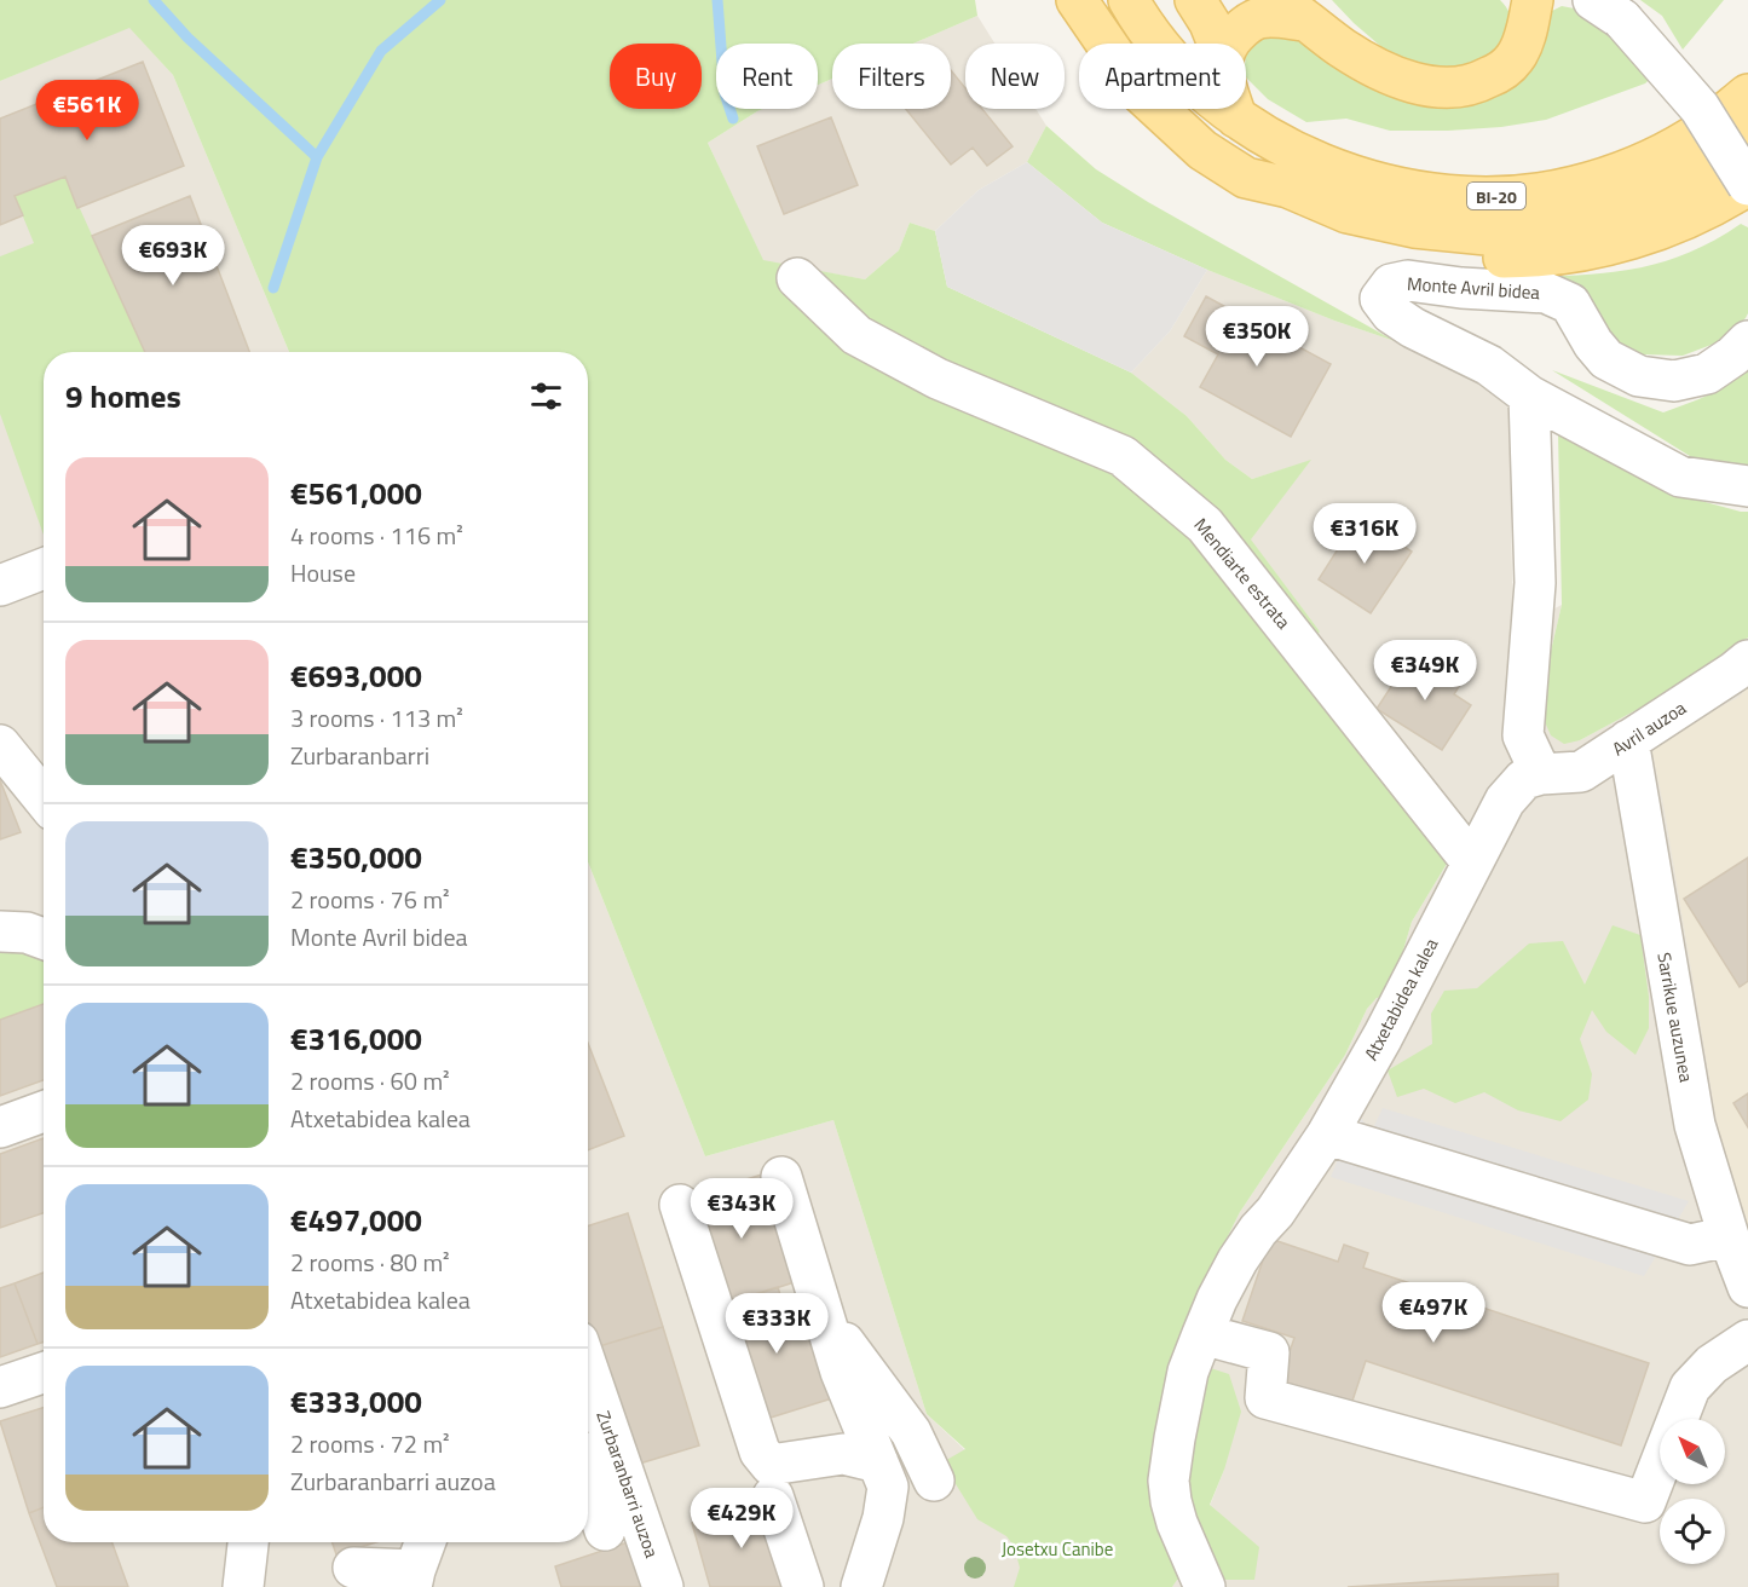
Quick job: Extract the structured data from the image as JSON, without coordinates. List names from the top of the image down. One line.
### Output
{"streets":{"main road":["BI-20"],"street":["Monte Avril bidea","Mendiarte estrata","Avril auzoa","Atxetabidea kalea","Sarrikue auzunea","Zurbaranbarri auzoa"]},"crossings":[["Mendiarte estrata","Atxetabidea kalea"],["Avril auzoa","Atxetabidea kalea"],["Avril auzoa","Sarrikue auzunea"]],"parks":["Josetxu Canibe"],"north":"top left","page":{"chip":["Buy","Rent","Filters","New","Apartment"],"price":["€561K","€693K","€350K","€316K","€349K","€343K","€497K","€333K","€429K"],"heading":"9 homes","list":[{"name":"€561,000","note":"4 rooms · 116 m² · House"},{"name":"€693,000","note":"3 rooms · 113 m² · Zurbaranbarri"},{"name":"€350,000","note":"2 rooms · 76 m² · Monte Avril bidea"},{"name":"€316,000","note":"2 rooms · 60 m² · Atxetabidea kalea"},{"name":"€497,000","note":"2 rooms · 80 m² · Atxetabidea kalea"},{"name":"€333,000","note":"2 rooms · 72 m² · Zurbaranbarri auzoa"}]}}
